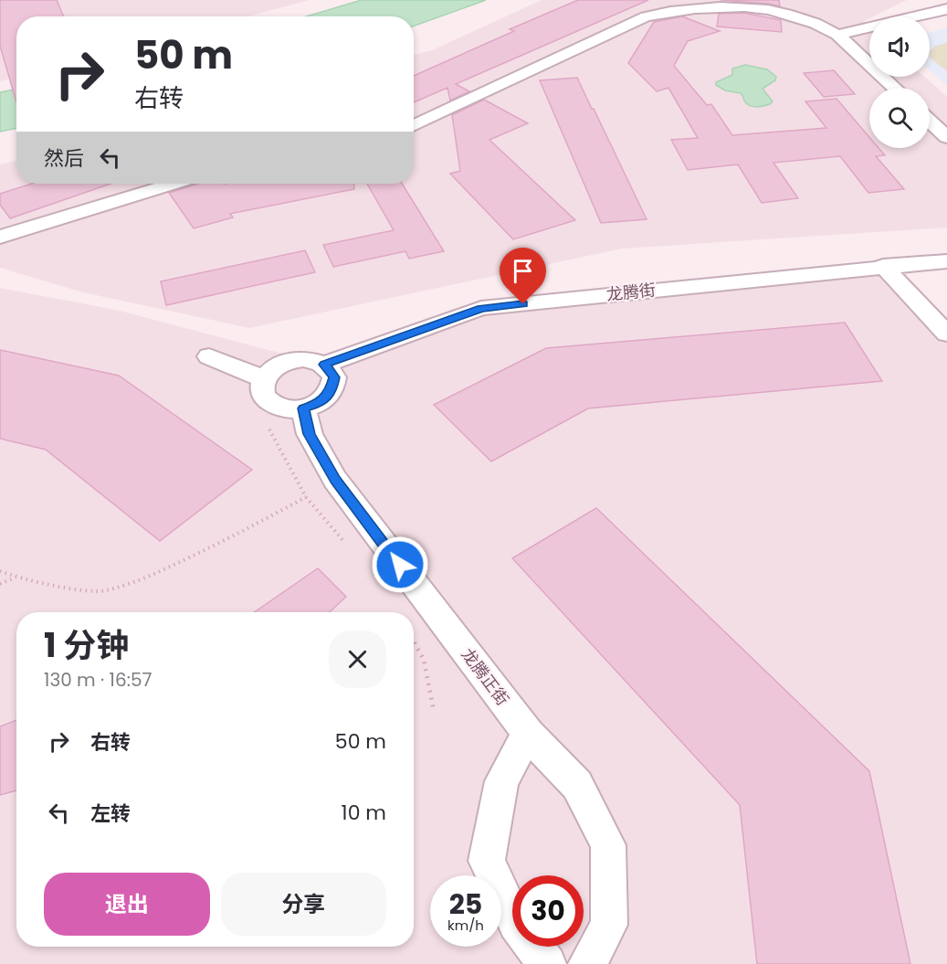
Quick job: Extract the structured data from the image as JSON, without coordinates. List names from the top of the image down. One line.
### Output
{"streets":{"street":["龙腾街","龙腾正街"]},"crossings":[["龙腾街","龙腾正街"]],"page":{"turn":["50 m","右转"],"then":"然后","heading":["1 分钟","130 m · 16:57"],"list":[{"name":"右转","value":"50 m"},{"name":"左转","value":"10 m"}],"buttons":["退出","分享"],"speed":"25 km/h","limit":"30"}}
